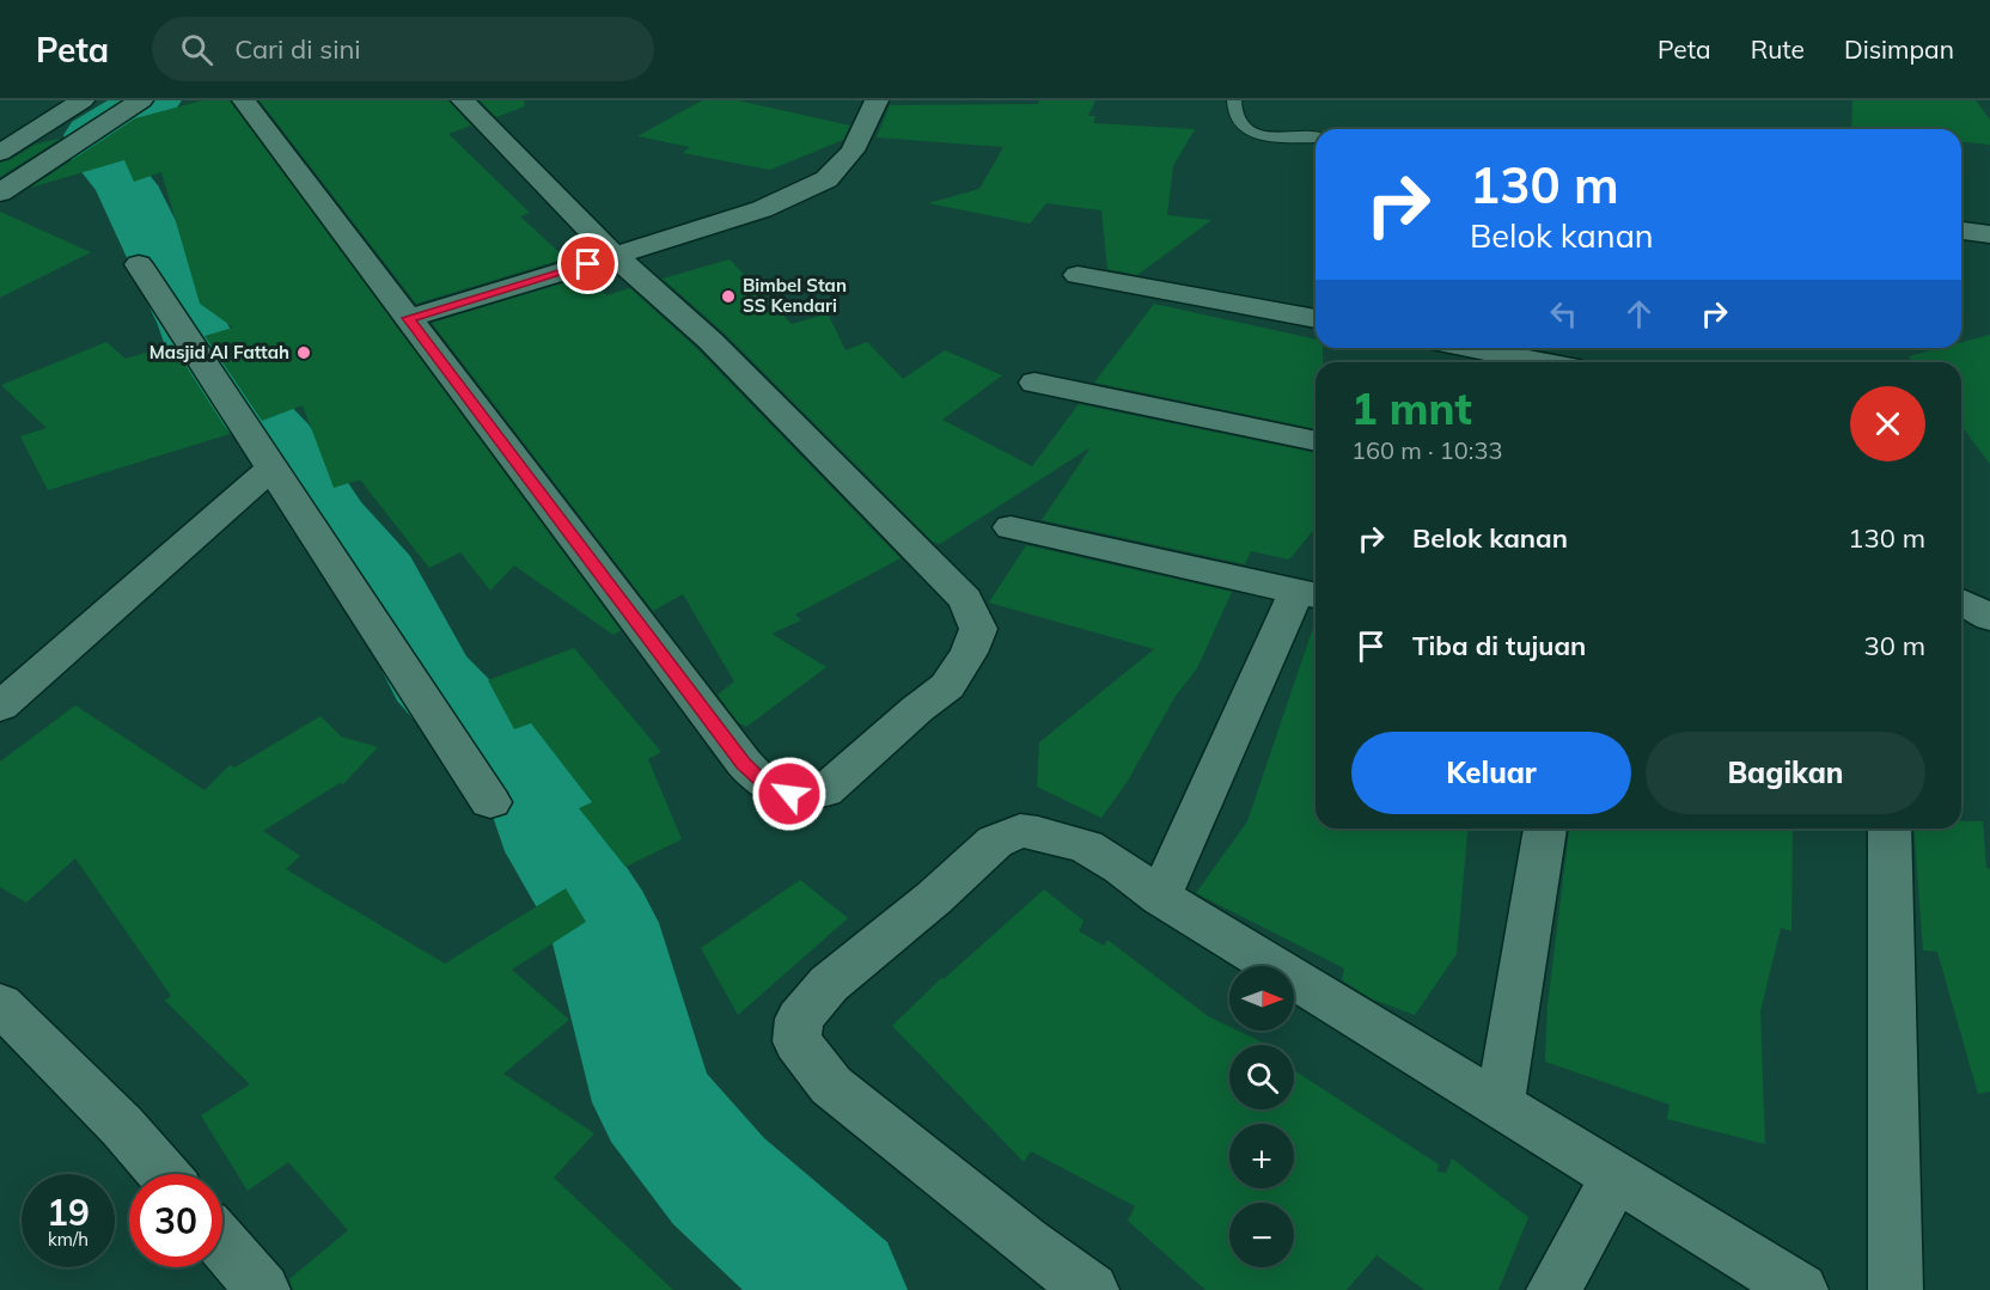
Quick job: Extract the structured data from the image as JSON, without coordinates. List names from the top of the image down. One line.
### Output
{"places":["Bimbel Stan SS Kendari","Masjid Al Fattah"],"north":"right","page":{"header":"Peta","search":"Cari di sini","nav":["Peta","Rute","Disimpan"],"turn":["130 m","Belok kanan"],"heading":["1 mnt","160 m · 10:33"],"list":[{"name":"Belok kanan","value":"130 m"},{"name":"Tiba di tujuan","value":"30 m"}],"buttons":["Keluar","Bagikan"],"map_buttons":["+","−"],"speed":"19 km/h","limit":"30"}}
